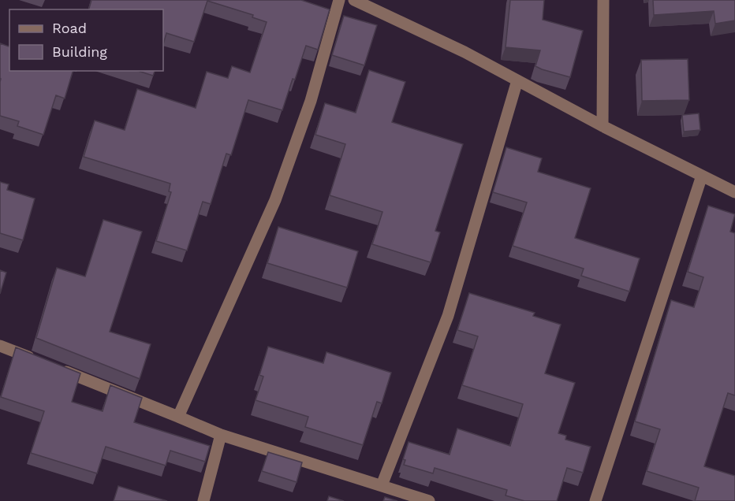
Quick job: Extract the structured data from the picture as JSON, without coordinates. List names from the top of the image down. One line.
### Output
{"legend":["Road","Building"]}
